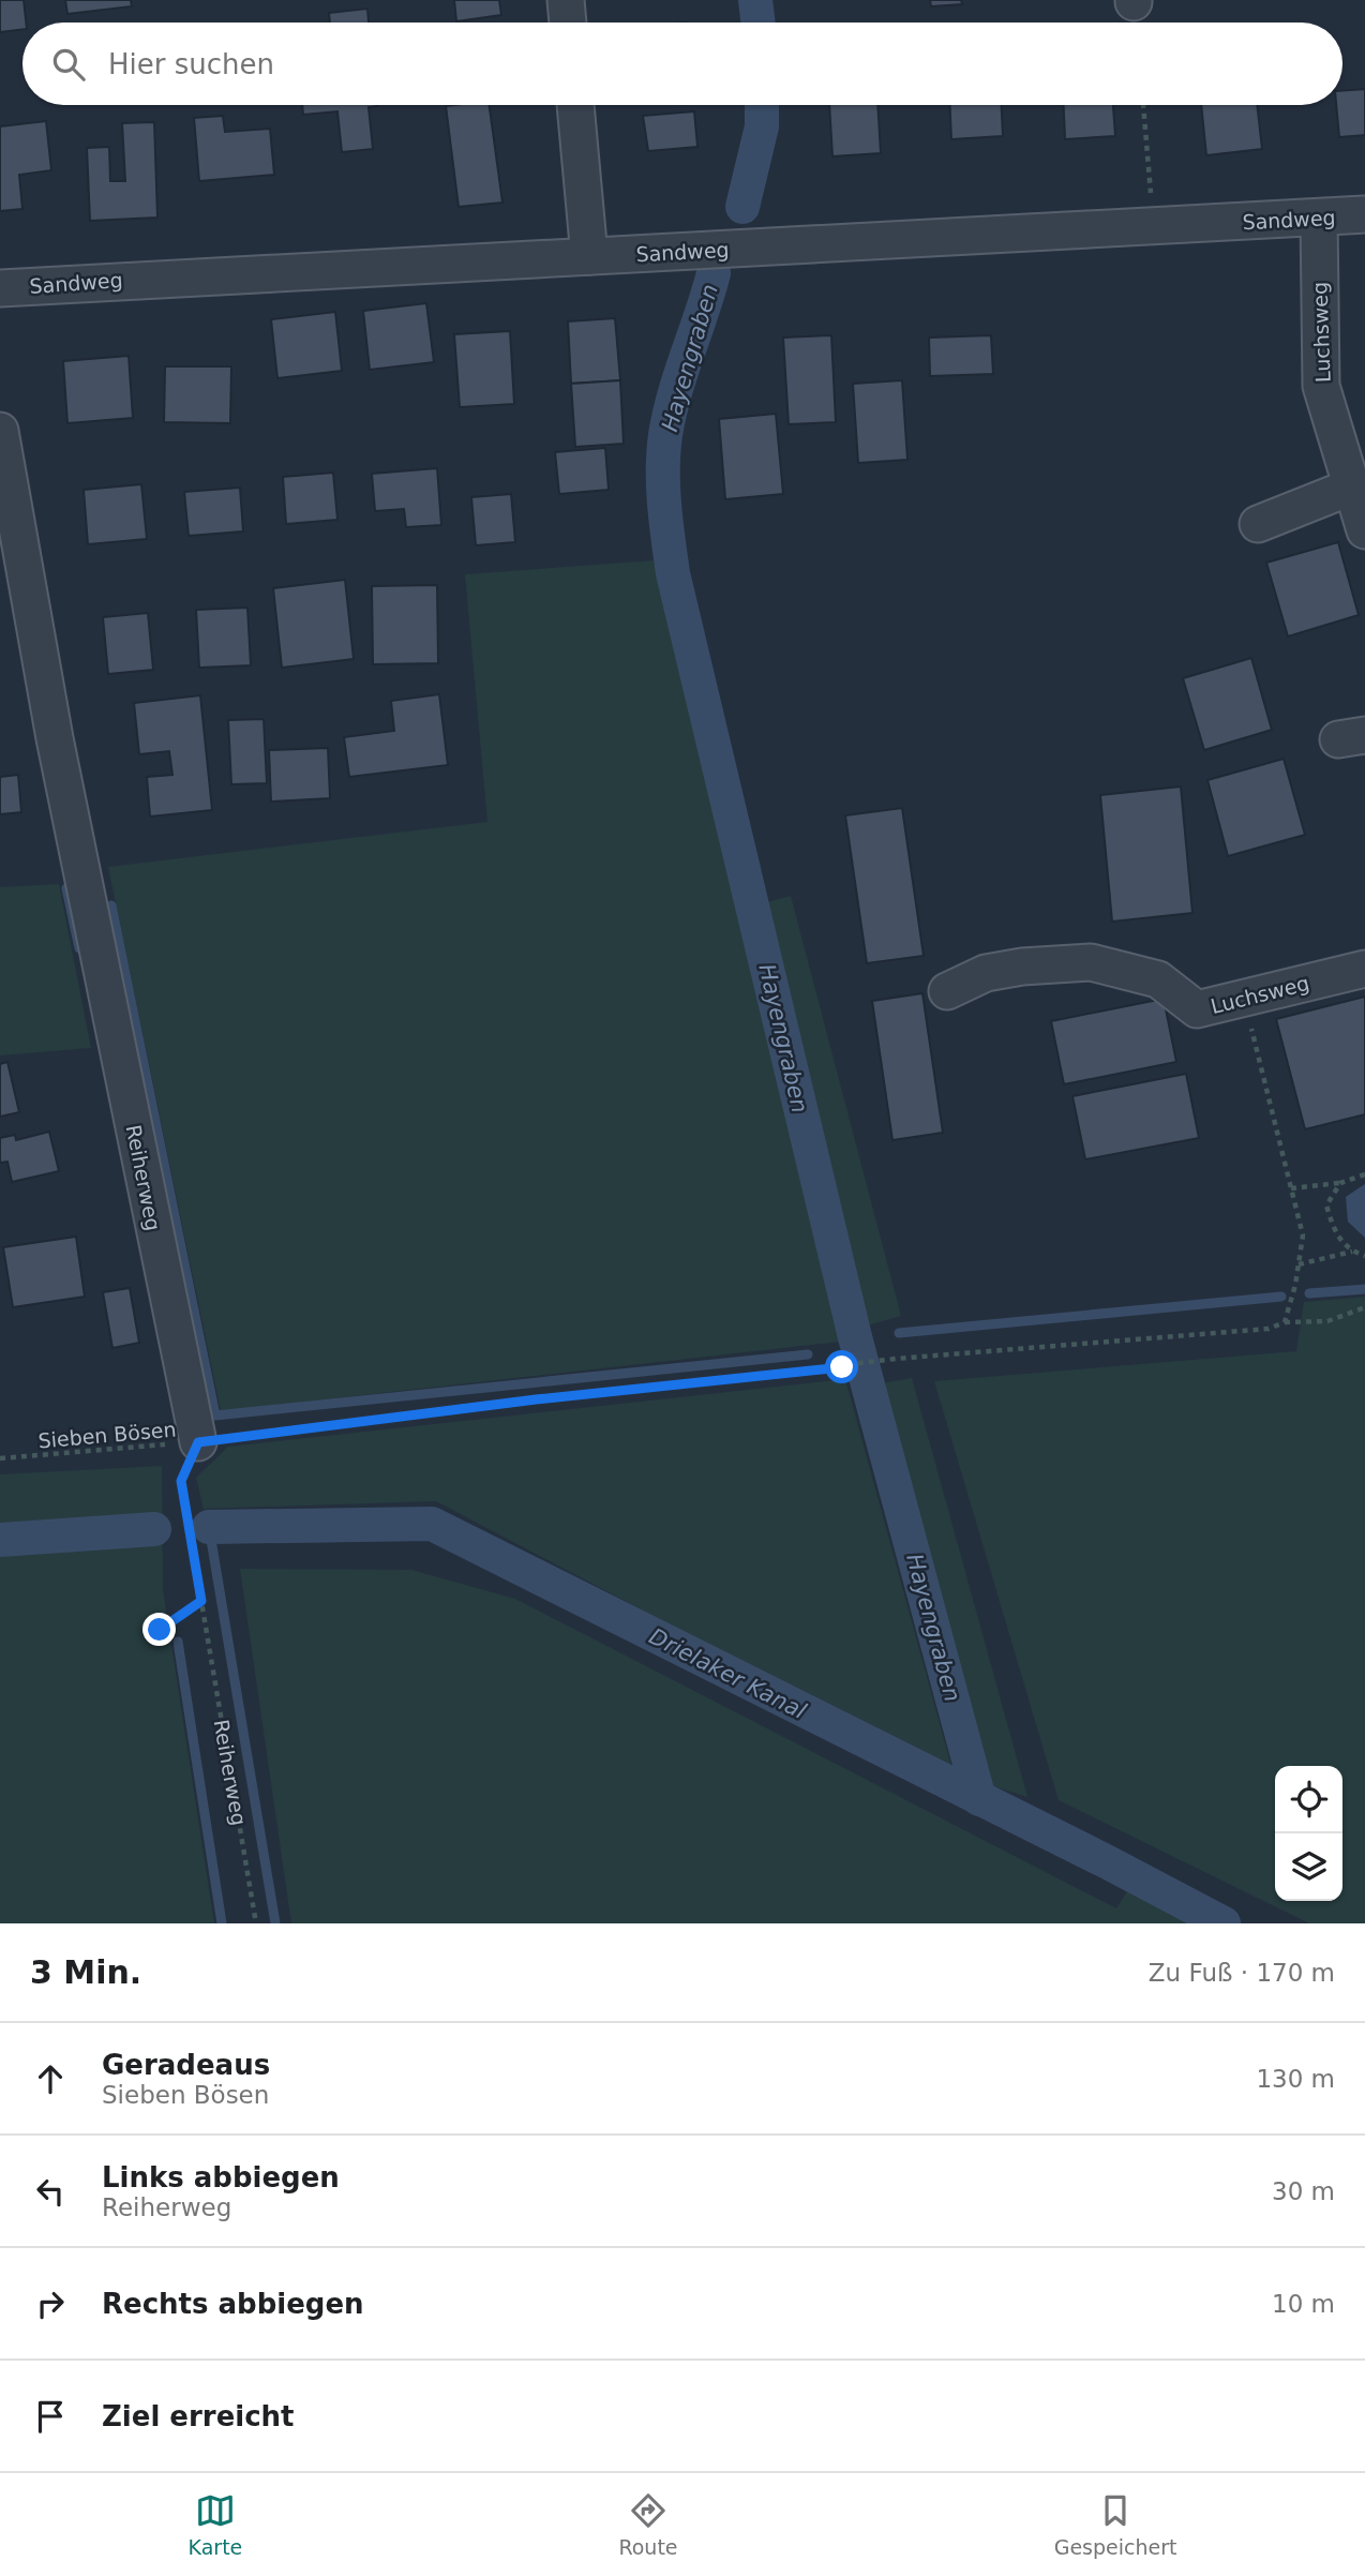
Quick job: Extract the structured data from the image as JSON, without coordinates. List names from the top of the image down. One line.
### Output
{"streets":{"street":["Sandweg","Luchsweg","Reiherweg"],"path":["Sieben Bösen"]},"crossings":[["Sandweg","Luchsweg"],["Reiherweg","Sieben Bösen"]],"water":["Hayengraben","Drielaker Kanal"],"page":{"search":"Hier suchen","heading":["3 Min.","Zu Fuß · 170 m"],"list":[["Geradeaus","Sieben Bösen","130 m"],["Links abbiegen","Reiherweg","30 m"],["Rechts abbiegen","10 m"],"Ziel erreicht"],"nav":["Karte","Route","Gespeichert"]}}
